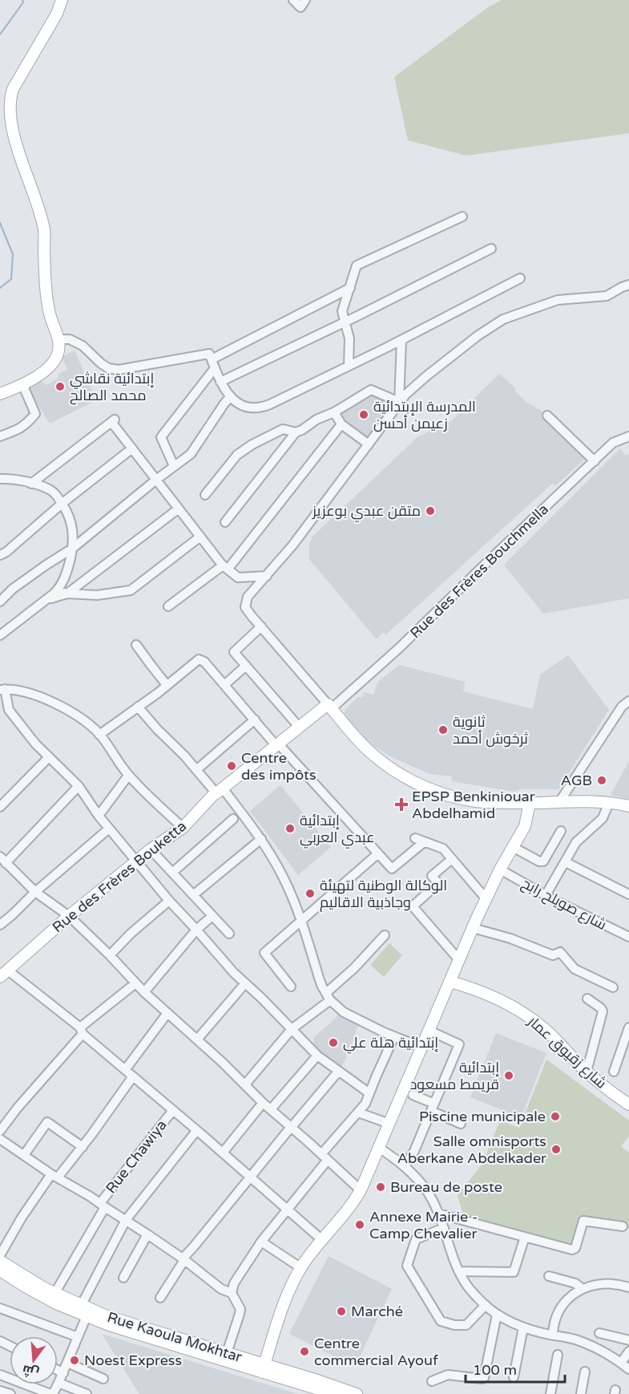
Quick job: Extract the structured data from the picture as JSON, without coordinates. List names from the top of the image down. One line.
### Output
{"streets":{"main road":["Rue des Frères Bouketta","شارع زقيوق عمار","Rue Kaoula Mokhtar"],"street":["Rue des Frères Bouchmella","شارع صويلح رابح","Rue Chawiya"]},"crossings":[["Rue des Frères Bouchmella","Rue des Frères Bouketta"],["Rue Chawiya","Rue Kaoula Mokhtar"]],"places":{"other":["إبتدائية نقاشي محمد الصالح","المدرسة الإبتدائية زعيمن أحسن","متقن عبدي بوعزيز","ثانوية ثرخوش أحمد","Centre des impôts","AGB","إبتدائية عبدي العربي","الوكالة الوطنية لتهيئة وجاذبية الاقاليم","إبتدائية هلة علي","إبتدائية قريمط مسعود","Piscine municipale","Salle omnisports Aberkane Abdelkader","Bureau de poste","Annexe Mairie - Camp Chevalier","Marché","Centre commercial Ayouf","Noest Express"],"health":["EPSP Benkiniouar Abdelhamid"]},"scale_bar":"100 m","north":"bottom"}
